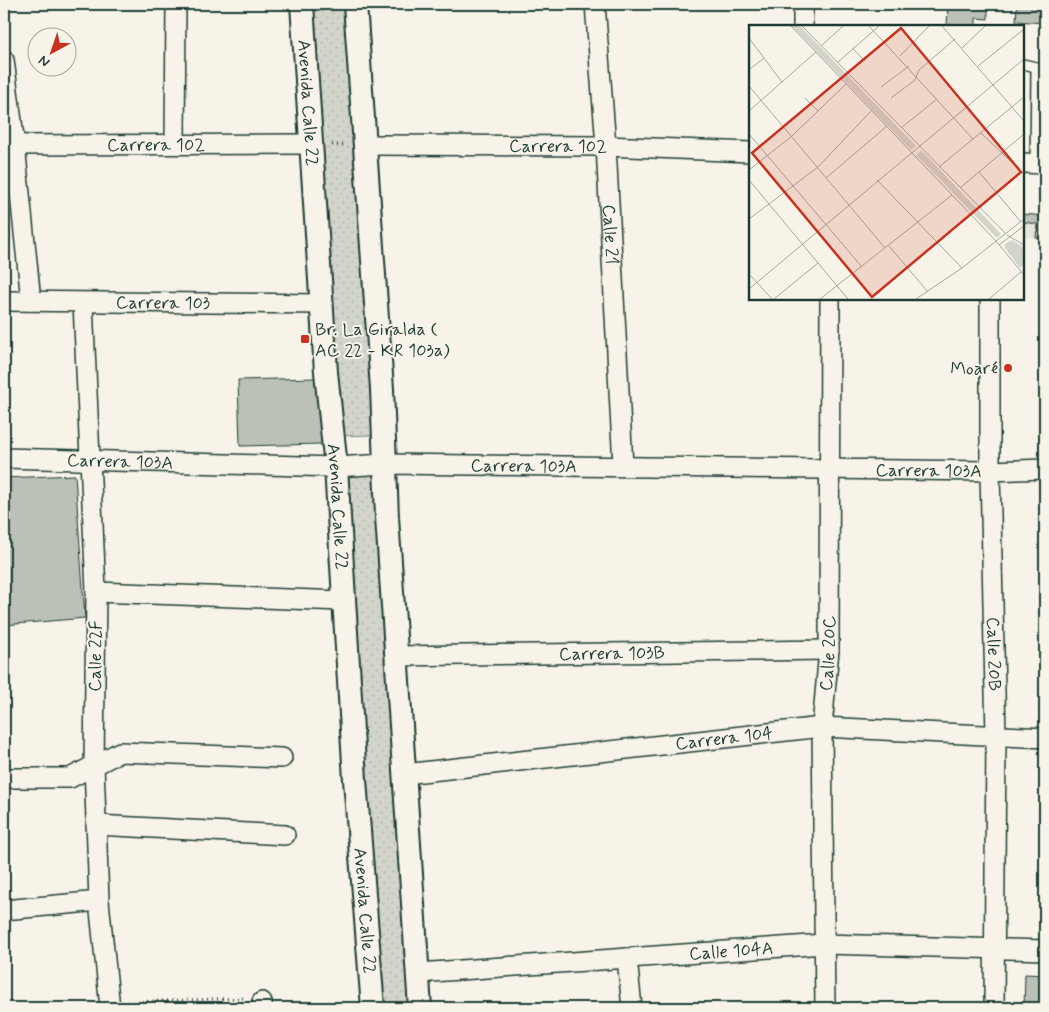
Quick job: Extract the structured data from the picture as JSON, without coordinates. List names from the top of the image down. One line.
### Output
{"streets":{"street":["Avenida Calle 22","Carrera 102","Calle 21","Carrera 103","Carrera 103A","Carrera 103B","Calle 20C","Calle 20B","Calle 22F","Carrera 104","Calle 104A"]},"crossings":[["Avenida Calle 22","Carrera 102"],["Avenida Calle 22","Carrera 103"],["Avenida Calle 22","Carrera 103A"],["Carrera 102","Calle 21"],["Calle 21","Carrera 103A"],["Carrera 103","Calle 22F"],["Carrera 103A","Calle 20C"],["Carrera 103A","Calle 20B"],["Carrera 103A","Calle 22F"],["Carrera 103B","Calle 20C"],["Calle 20C","Carrera 104"],["Calle 20C","Calle 104A"],["Calle 20B","Carrera 104"],["Calle 20B","Calle 104A"]],"places":{"transit":["Br. La Giralda ( AC 22 - KR 103a)"],"other":["Moaré"]},"north":"bottom left"}
